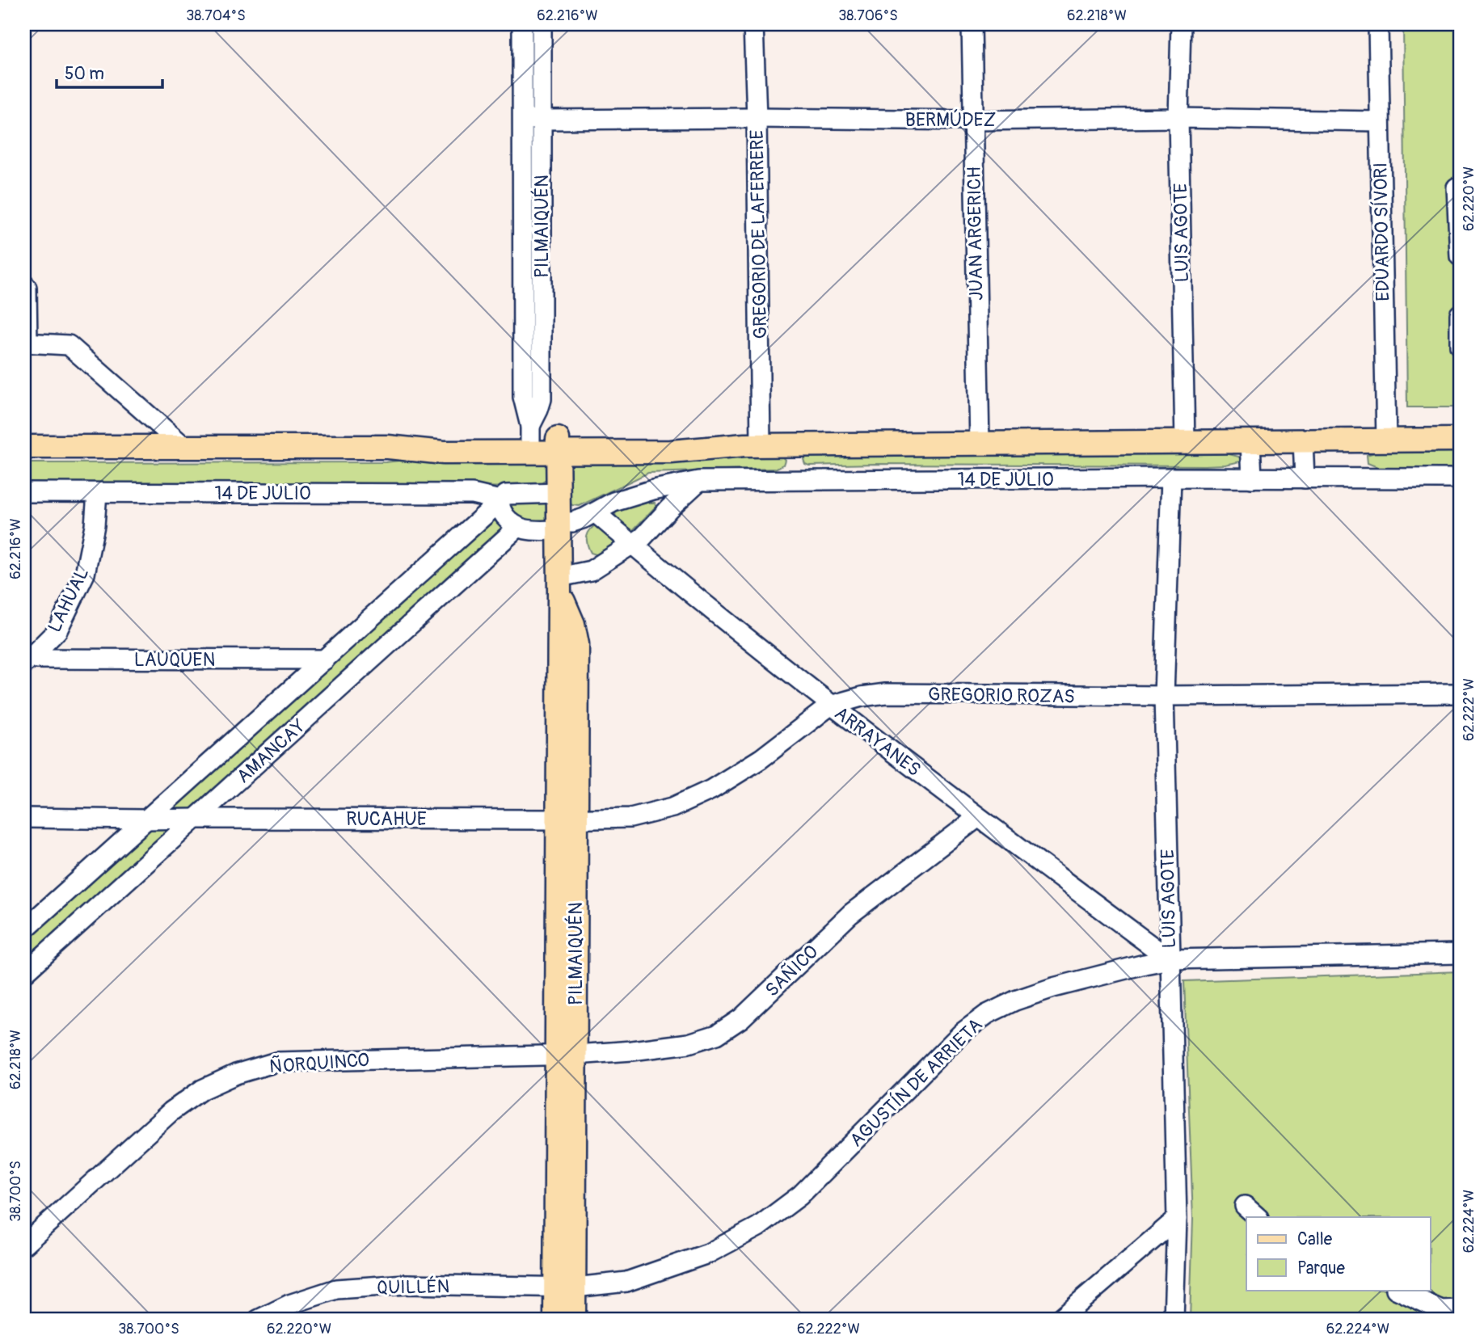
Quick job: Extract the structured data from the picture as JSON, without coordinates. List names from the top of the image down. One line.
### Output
{"streets":{"main road":["PILMAIQUÉN","14 DE JULIO"],"street":["BERMÚDEZ","EDUARDO SÍVORI","LUIS AGOTE","JUAN ARGERICH","GREGORIO DE LAFERRERE","LAHUAL","LAUQUEN","GREGORIO ROZAS","ARRAYANES","AMANCAY","RUCAHUE","SAÑICO","ÑORQUINCO","AGUSTÍN DE ARRIETA","QUILLÉN"]},"crossings":[["BERMÚDEZ","PILMAIQUÉN"],["BERMÚDEZ","EDUARDO SÍVORI"],["BERMÚDEZ","LUIS AGOTE"],["BERMÚDEZ","JUAN ARGERICH"],["BERMÚDEZ","GREGORIO DE LAFERRERE"],["PILMAIQUÉN","14 DE JULIO"],["PILMAIQUÉN","GREGORIO ROZAS"],["PILMAIQUÉN","RUCAHUE"],["PILMAIQUÉN","SAÑICO"],["PILMAIQUÉN","ÑORQUINCO"],["PILMAIQUÉN","AGUSTÍN DE ARRIETA"],["PILMAIQUÉN","QUILLÉN"],["EDUARDO SÍVORI","14 DE JULIO"],["LUIS AGOTE","14 DE JULIO"],["LUIS AGOTE","GREGORIO ROZAS"],["LUIS AGOTE","ARRAYANES"],["LUIS AGOTE","AGUSTÍN DE ARRIETA"],["JUAN ARGERICH","14 DE JULIO"],["GREGORIO DE LAFERRERE","14 DE JULIO"],["14 DE JULIO","LAHUAL"],["14 DE JULIO","ARRAYANES"],["14 DE JULIO","AMANCAY"],["LAHUAL","LAUQUEN"],["LAUQUEN","AMANCAY"],["GREGORIO ROZAS","ARRAYANES"],["GREGORIO ROZAS","RUCAHUE"],["ARRAYANES","SAÑICO"],["ARRAYANES","AGUSTÍN DE ARRIETA"],["AMANCAY","RUCAHUE"],["SAÑICO","ÑORQUINCO"],["AGUSTÍN DE ARRIETA","QUILLÉN"]],"legend":["Calle","Parque"],"scale_bar":"50 m","coordinates":["38.704°S","62.216°W","38.706°S","62.218°W","62.220°W","62.222°W","38.700°S","62.224°W"]}
